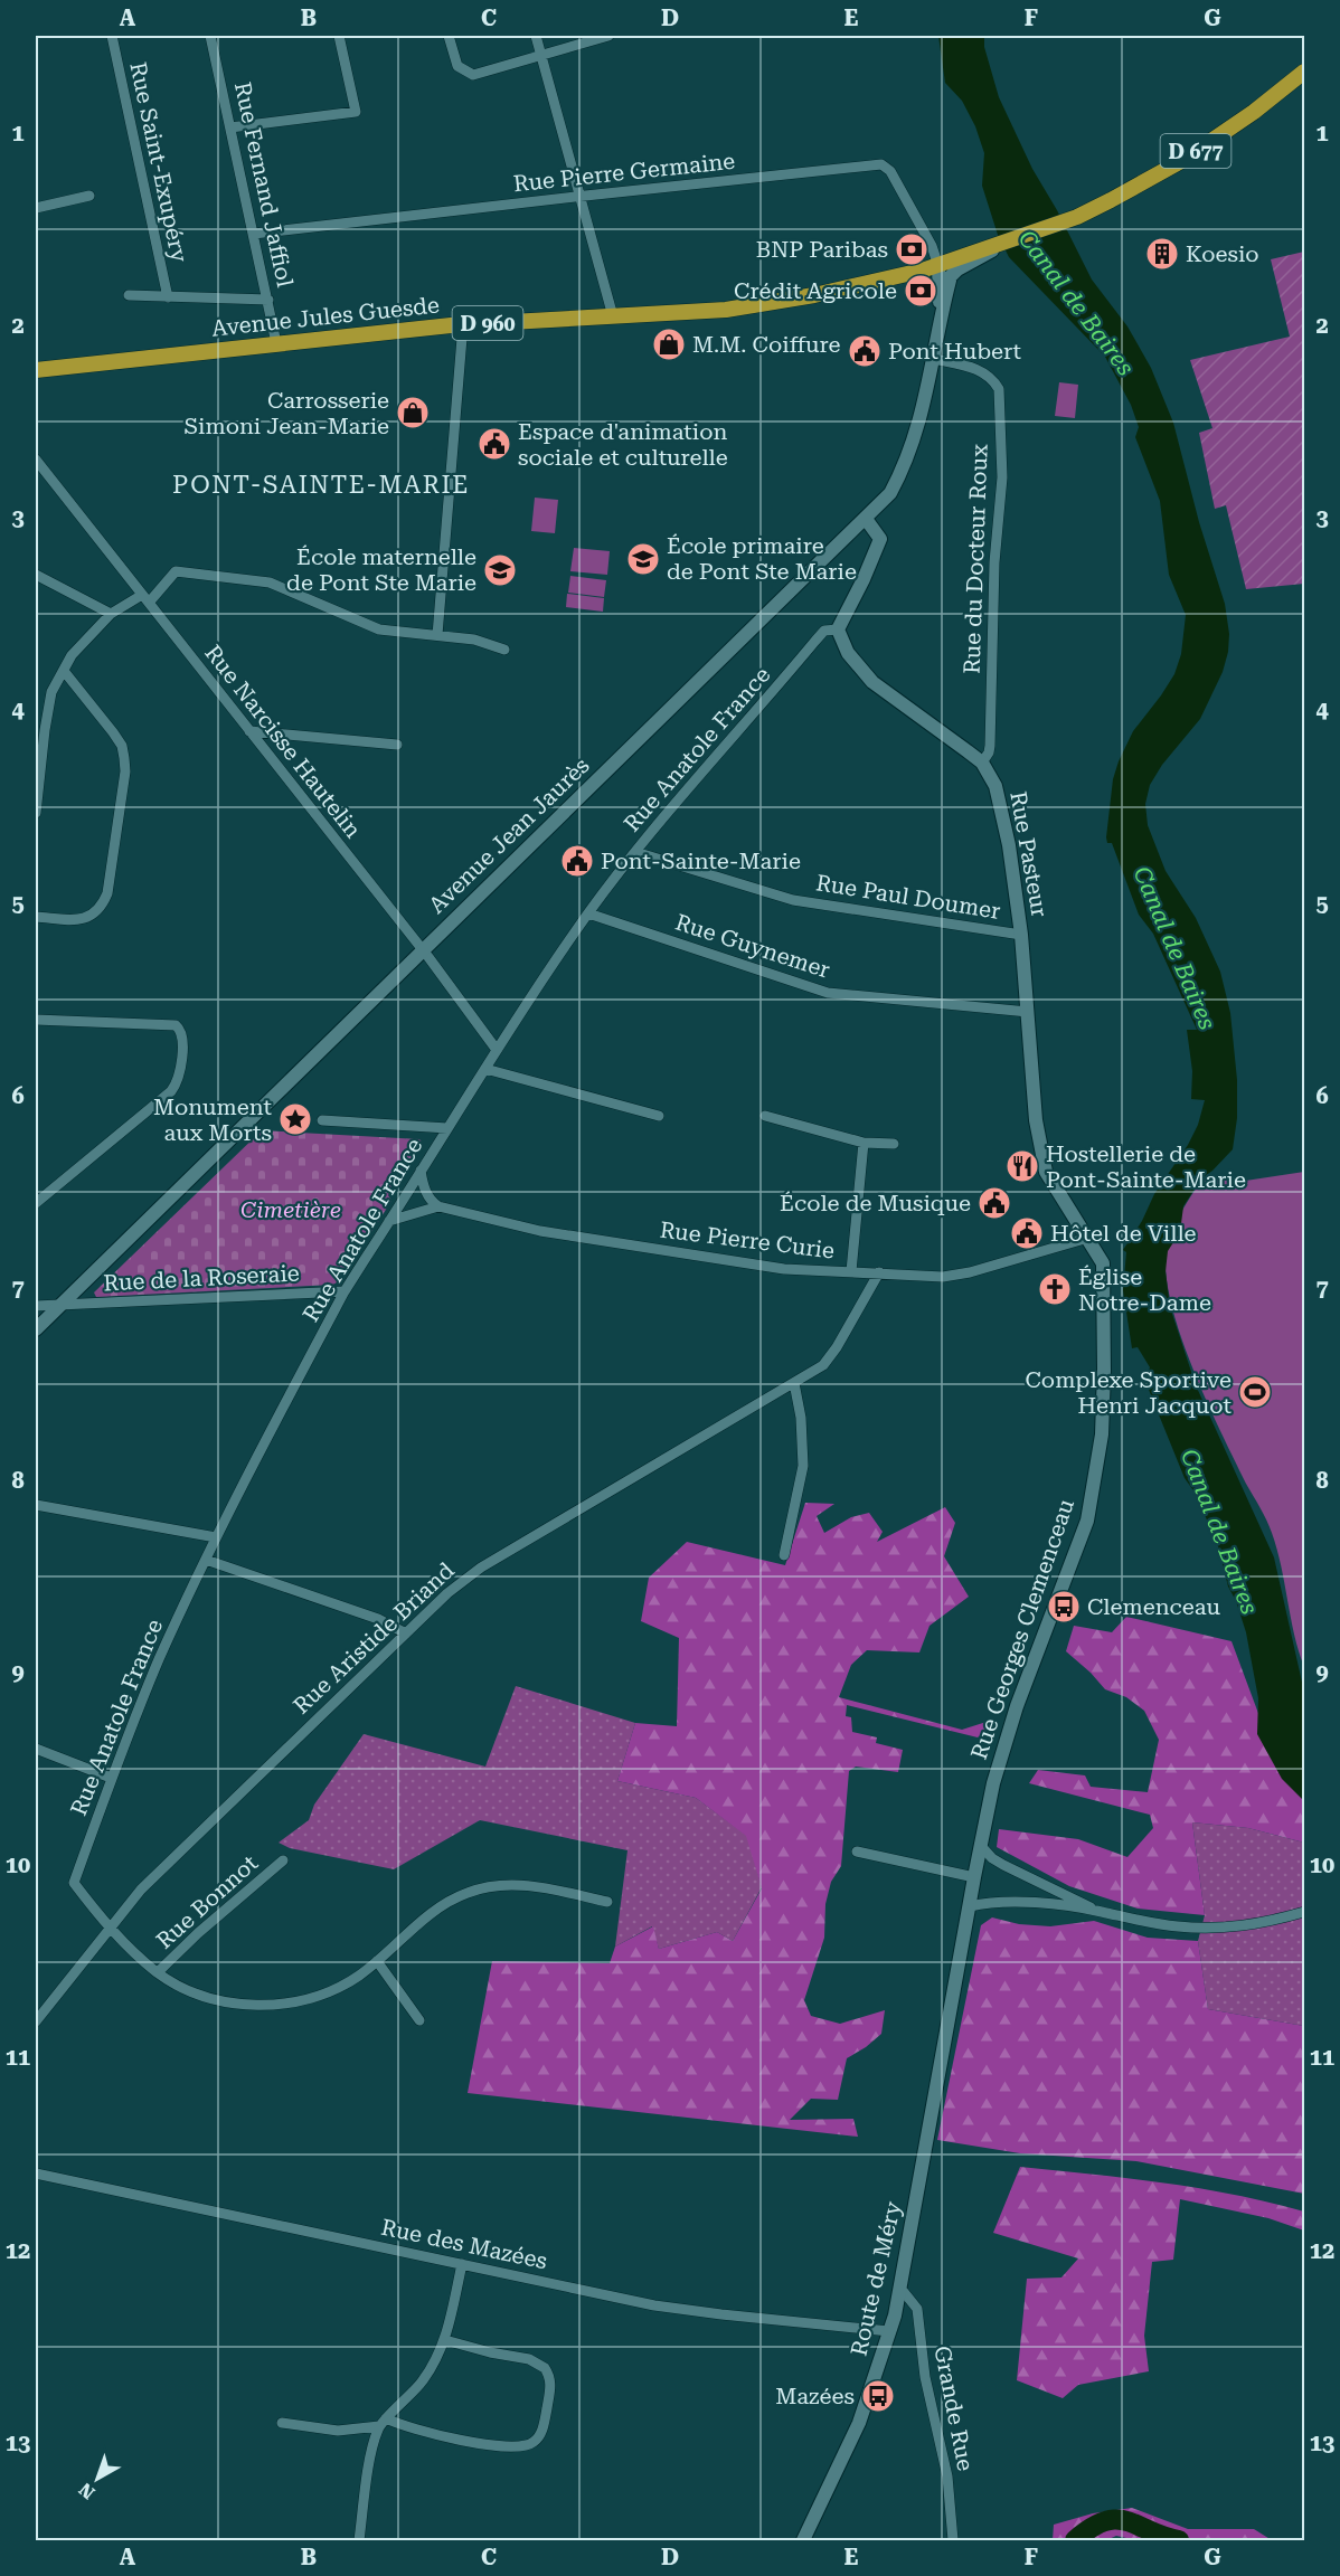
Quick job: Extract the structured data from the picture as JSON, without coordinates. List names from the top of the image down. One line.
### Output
{"streets":{"main road":["D 677","Avenue Jules Guesde","D 960","Avenue Jean Jaurès","Rue Pasteur","Rue Georges Clemenceau","Route de Méry"],"street":["Rue Saint-Exupéry","Rue Pierre Germaine","Rue Fernand Jaffiol","Rue du Docteur Roux","Rue Narcisse Hautelin","Rue Anatole France","Rue Paul Doumer","Rue Guynemer","Rue Pierre Curie","Rue de la Roseraie","Rue Aristide Briand","Rue Bonnot","Rue des Mazées","Grande Rue"]},"crossings":[["D 677","D 960"],["Rue Pierre Germaine","Rue Fernand Jaffiol"],["Rue Pierre Germaine","Avenue Jules Guesde"],["Rue Pierre Germaine","D 960"],["Rue Pierre Germaine","Avenue Jean Jaurès"],["Rue Fernand Jaffiol","Avenue Jules Guesde"],["Avenue Jules Guesde","D 960"],["Avenue Jules Guesde","Avenue Jean Jaurès"],["D 960","Avenue Jean Jaurès"],["Rue du Docteur Roux","Avenue Jean Jaurès"],["Rue du Docteur Roux","Rue Pasteur"],["Rue Narcisse Hautelin","Rue Anatole France"],["Rue Narcisse Hautelin","Avenue Jean Jaurès"],["Rue Anatole France","Rue Pasteur"],["Rue Anatole France","Rue Paul Doumer"],["Rue Anatole France","Rue Guynemer"],["Rue Anatole France","Rue de la Roseraie"],["Rue Anatole France","Rue Aristide Briand"],["Avenue Jean Jaurès","Rue de la Roseraie"],["Rue Pasteur","Rue Paul Doumer"],["Rue Pasteur","Rue Guynemer"],["Rue Pasteur","Rue Pierre Curie"],["Rue Pasteur","Rue Georges Clemenceau"],["Rue Pierre Curie","Rue Aristide Briand"],["Rue Georges Clemenceau","Route de Méry"],["Rue des Mazées","Route de Méry"],["Route de Méry","Grande Rue"]],"districts":["PONT-SAINTE-MARIE"],"water":["Canal de Baires"],"parks":["Cimetière"],"places":{"bank":["BNP Paribas","Crédit Agricole"],"building":["Koesio"],"shop":["M.M. Coiffure","Carrosserie Simoni Jean-Marie"],"public building":["Pont Hubert","Espace d'animation sociale et culturelle","Pont-Sainte-Marie","École de Musique","Hôtel de Ville"],"school or university":["École primaire de Pont Ste Marie","École maternelle de Pont Ste Marie"],"place":["Monument aux Morts"],"restaurant":["Hostellerie de Pont-Sainte-Marie"],"church":["Église Notre-Dame"],"sports":["Complexe Sportive Henri Jacquot"],"bus stop":["Clemenceau","Mazées"]},"north":"bottom left","grid":{"columns":["A","B","C","D","E","F","G"],"rows":["1","2","3","4","5","6","7","8","9","10","11","12","13"]}}
